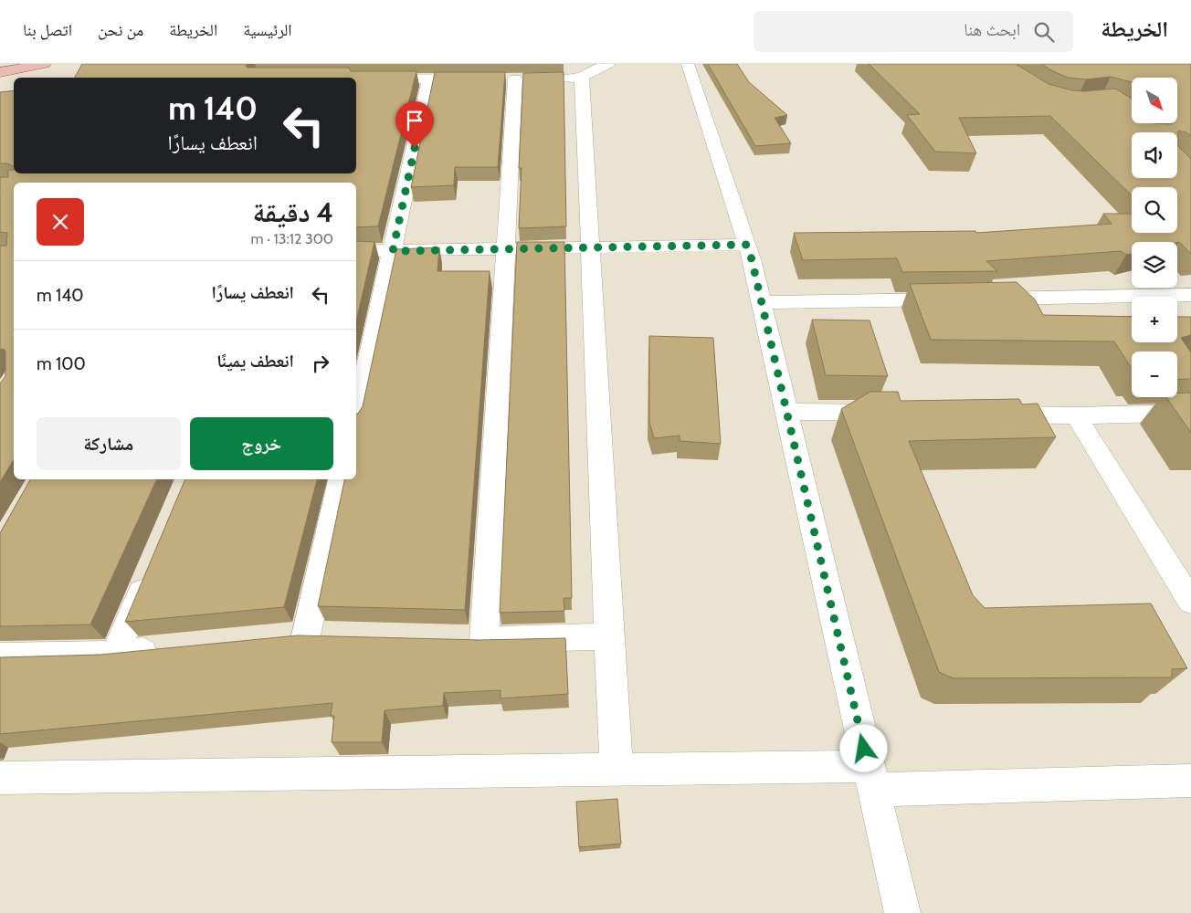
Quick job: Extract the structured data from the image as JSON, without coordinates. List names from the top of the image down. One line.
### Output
{"north":"bottom right","page":{"header":"الخريطة","search":"ابحث هنا","nav":["الرئيسية","الخريطة","من نحن","اتصل بنا"],"map_buttons":["+","−"],"turn":["140 m","انعطف يسارًا"],"heading":["4 دقيقة","300 m · 13:12"],"list":[{"name":"انعطف يسارًا","value":"140 m"},{"name":"انعطف يمينًا","value":"100 m"}],"buttons":["خروج","مشاركة"]}}
